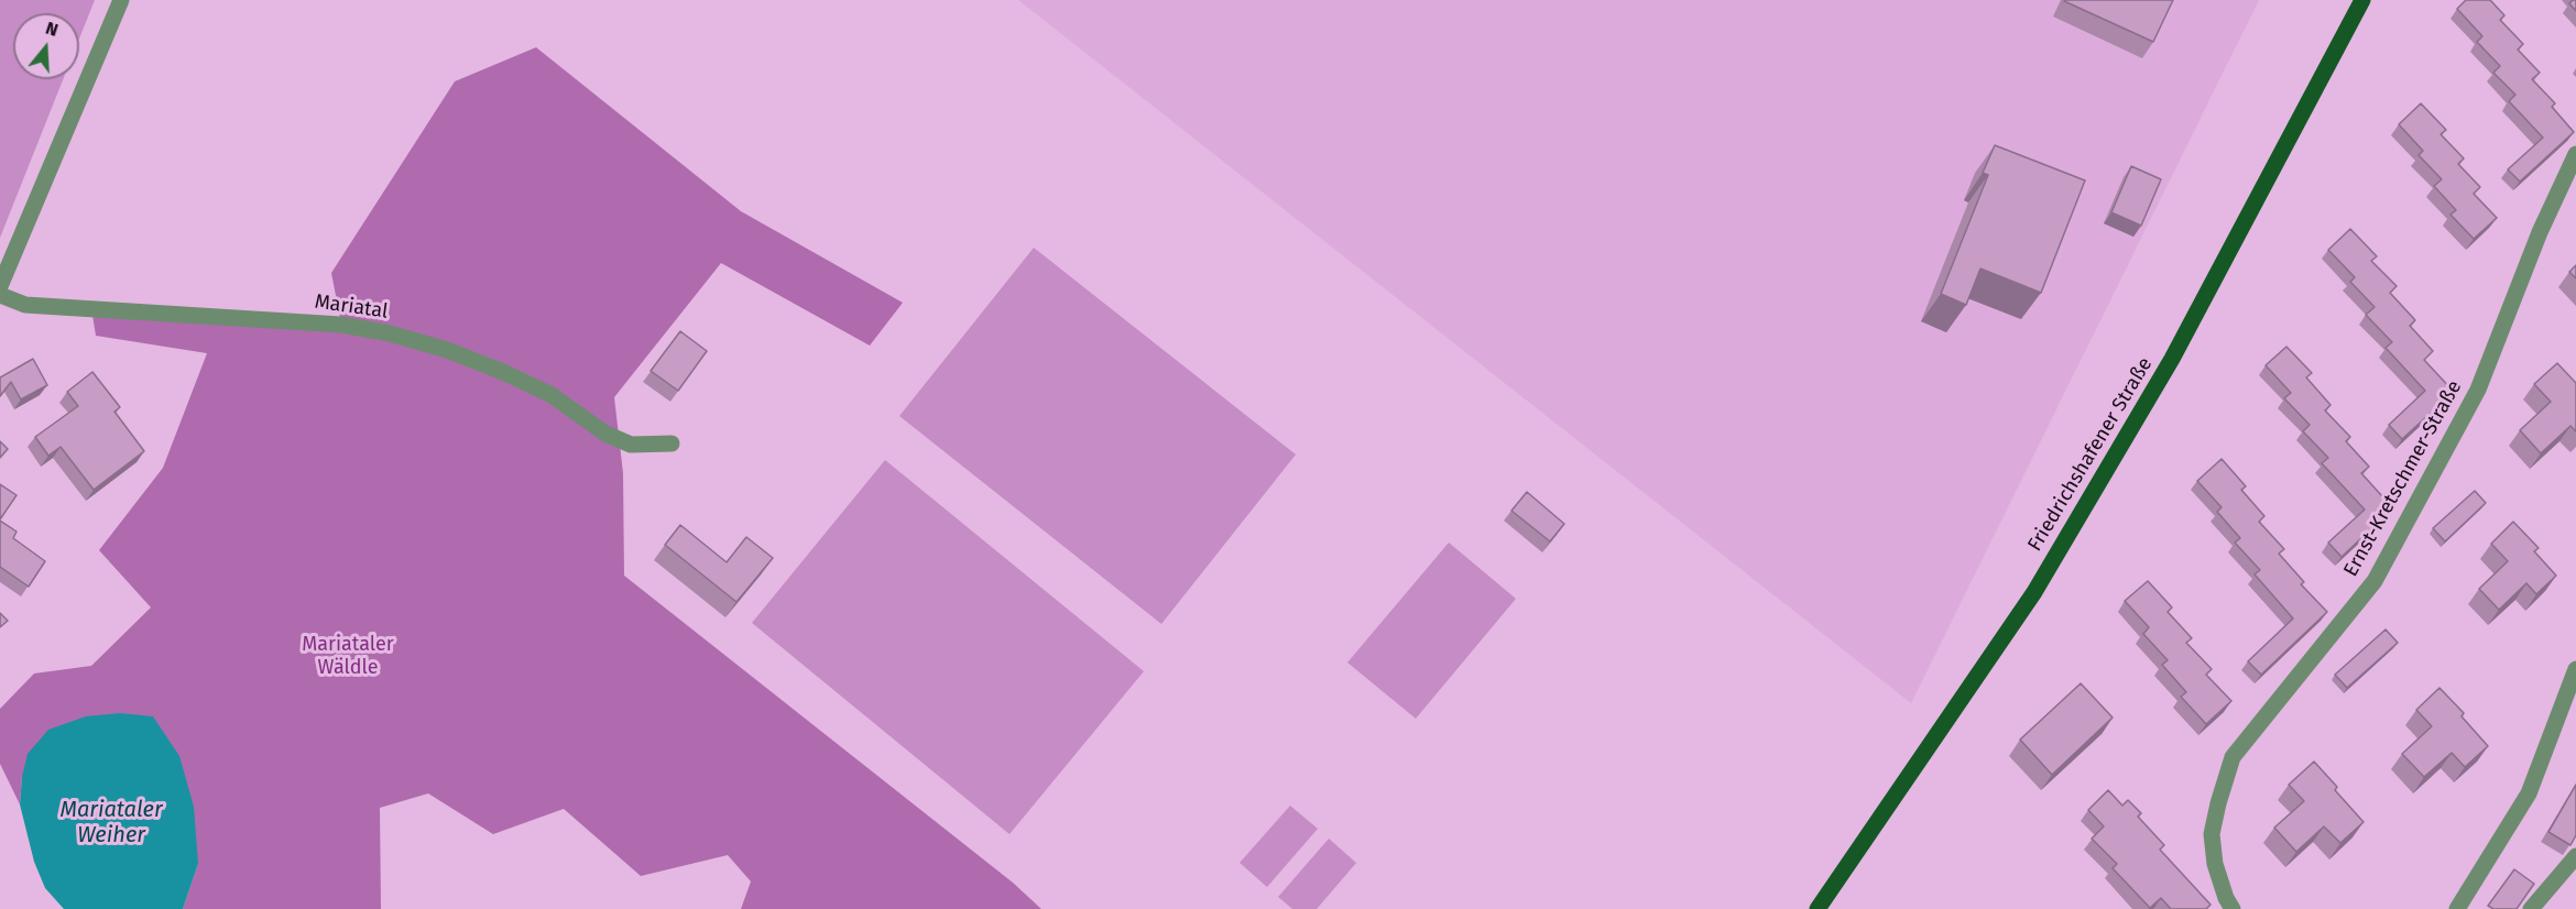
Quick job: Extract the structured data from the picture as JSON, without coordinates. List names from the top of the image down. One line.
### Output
{"streets":{"main road":["Friedrichshafener Straße"],"street":["Mariatal","Ernst-Kretschmer-Straße"]},"water":["Mariataler Weiher"],"parks":["Mariataler Wäldle"],"north":"top"}
